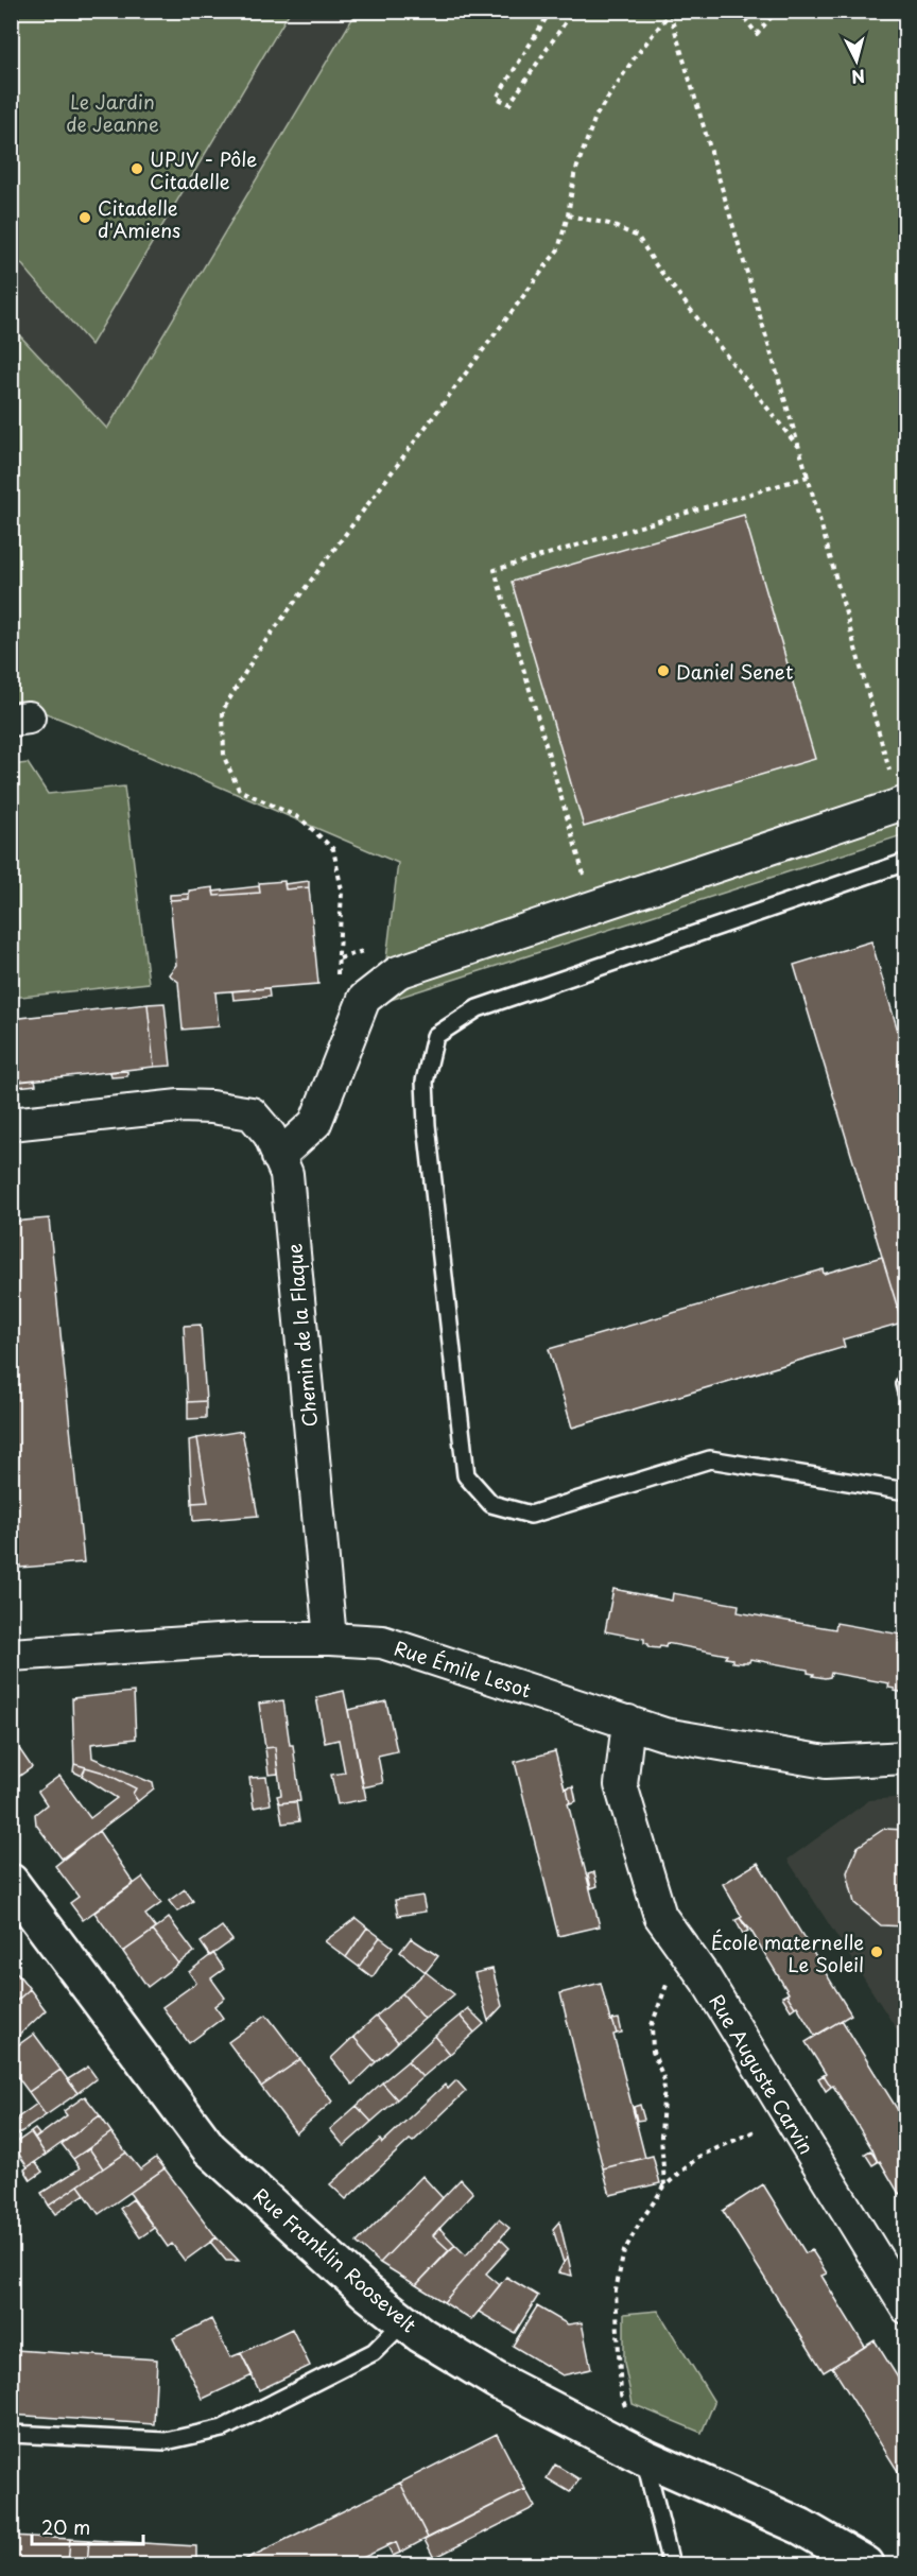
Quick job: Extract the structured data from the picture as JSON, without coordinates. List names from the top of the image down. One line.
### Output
{"streets":{"main road":["Rue Franklin Roosevelt"],"street":["Chemin de la Flaque","Rue Émile Lesot","Rue Auguste Carvin"]},"crossings":[["Chemin de la Flaque","Rue Émile Lesot"],["Rue Émile Lesot","Rue Auguste Carvin"]],"parks":["Le Jardin de Jeanne"],"places":["UPJV - Pôle Citadelle","Citadelle d'Amiens","Daniel Senet","École maternelle Le Soleil"],"scale_bar":"20 m","north":"bottom"}
